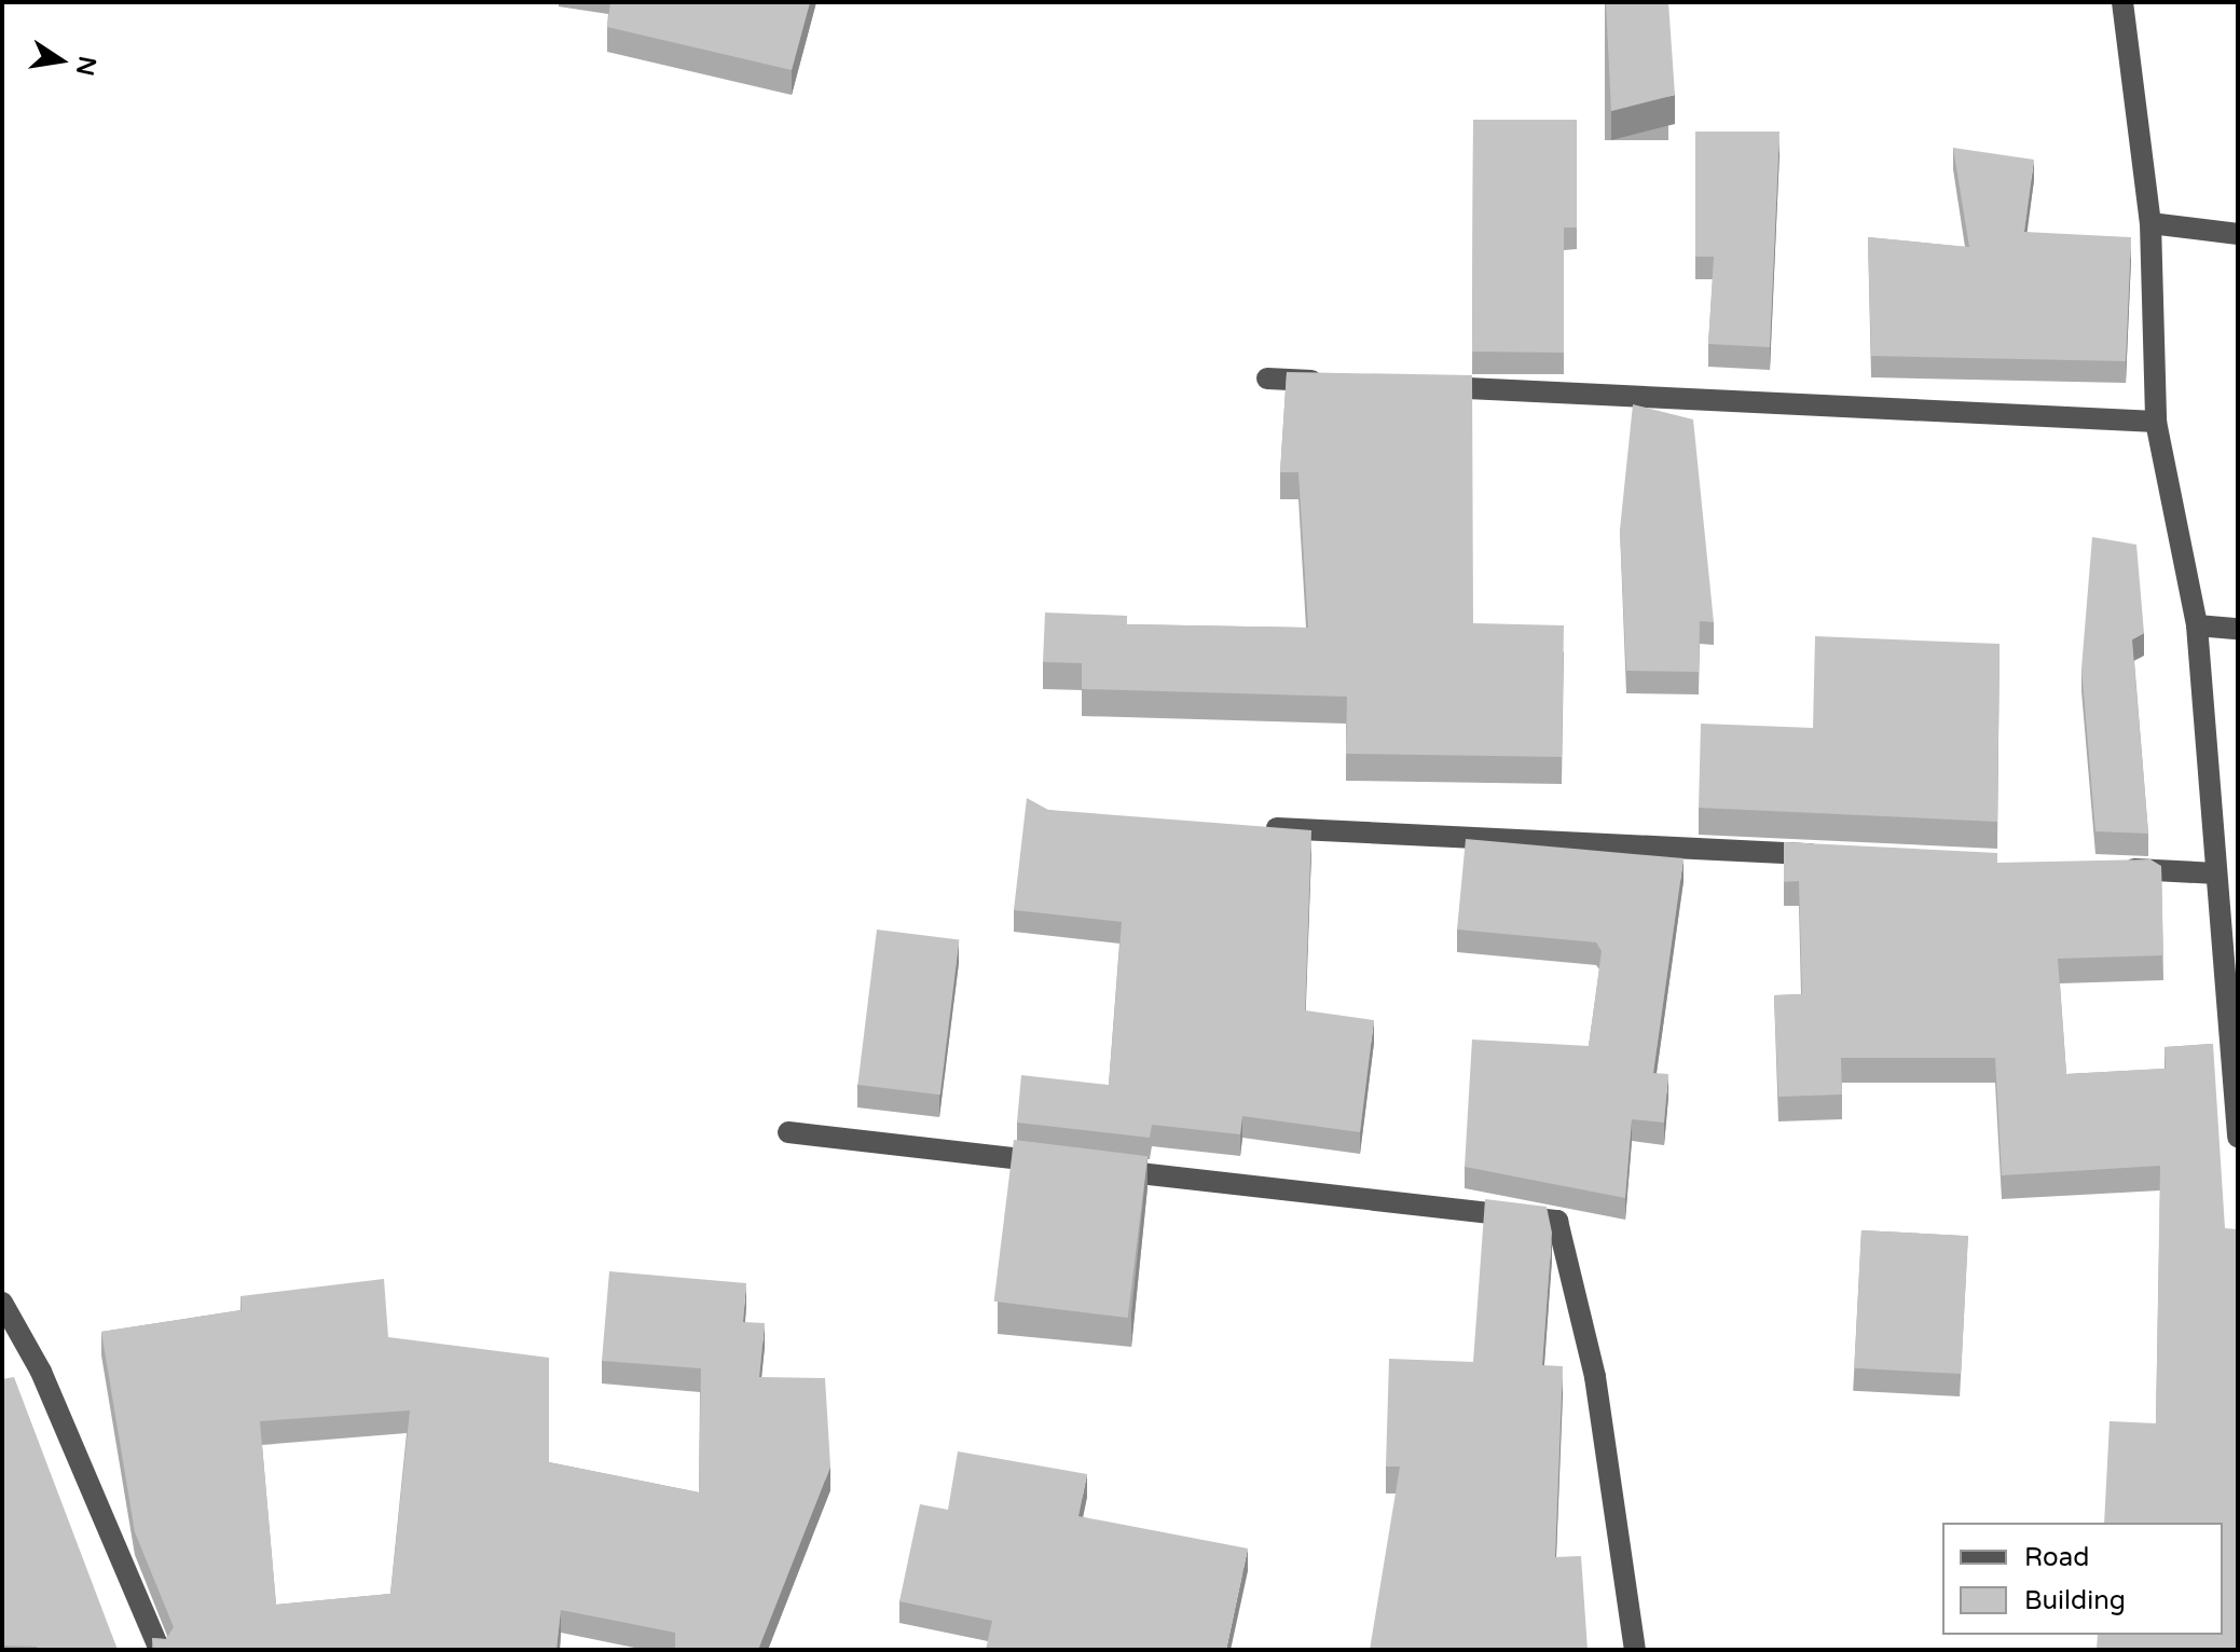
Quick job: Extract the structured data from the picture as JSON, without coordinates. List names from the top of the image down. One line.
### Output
{"legend":["Road","Building"],"north":"right"}
